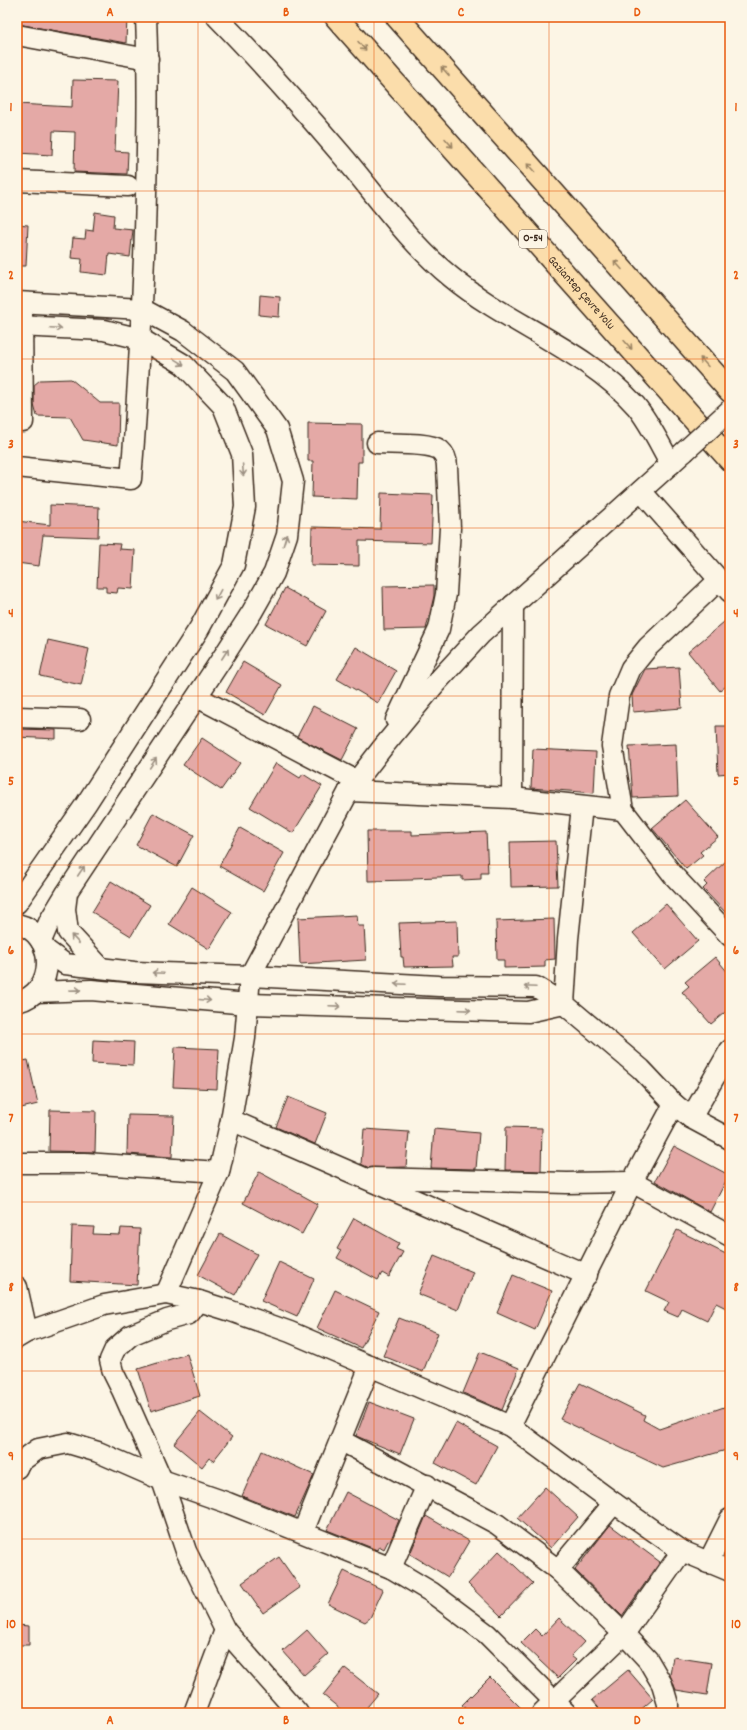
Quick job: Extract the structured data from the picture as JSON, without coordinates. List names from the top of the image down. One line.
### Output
{"streets":{"highway":["O-54","Gaziantep Çevre Yolu"]},"grid":{"columns":["A","B","C","D"],"rows":["1","2","3","4","5","6","7","8","9","10"]}}
